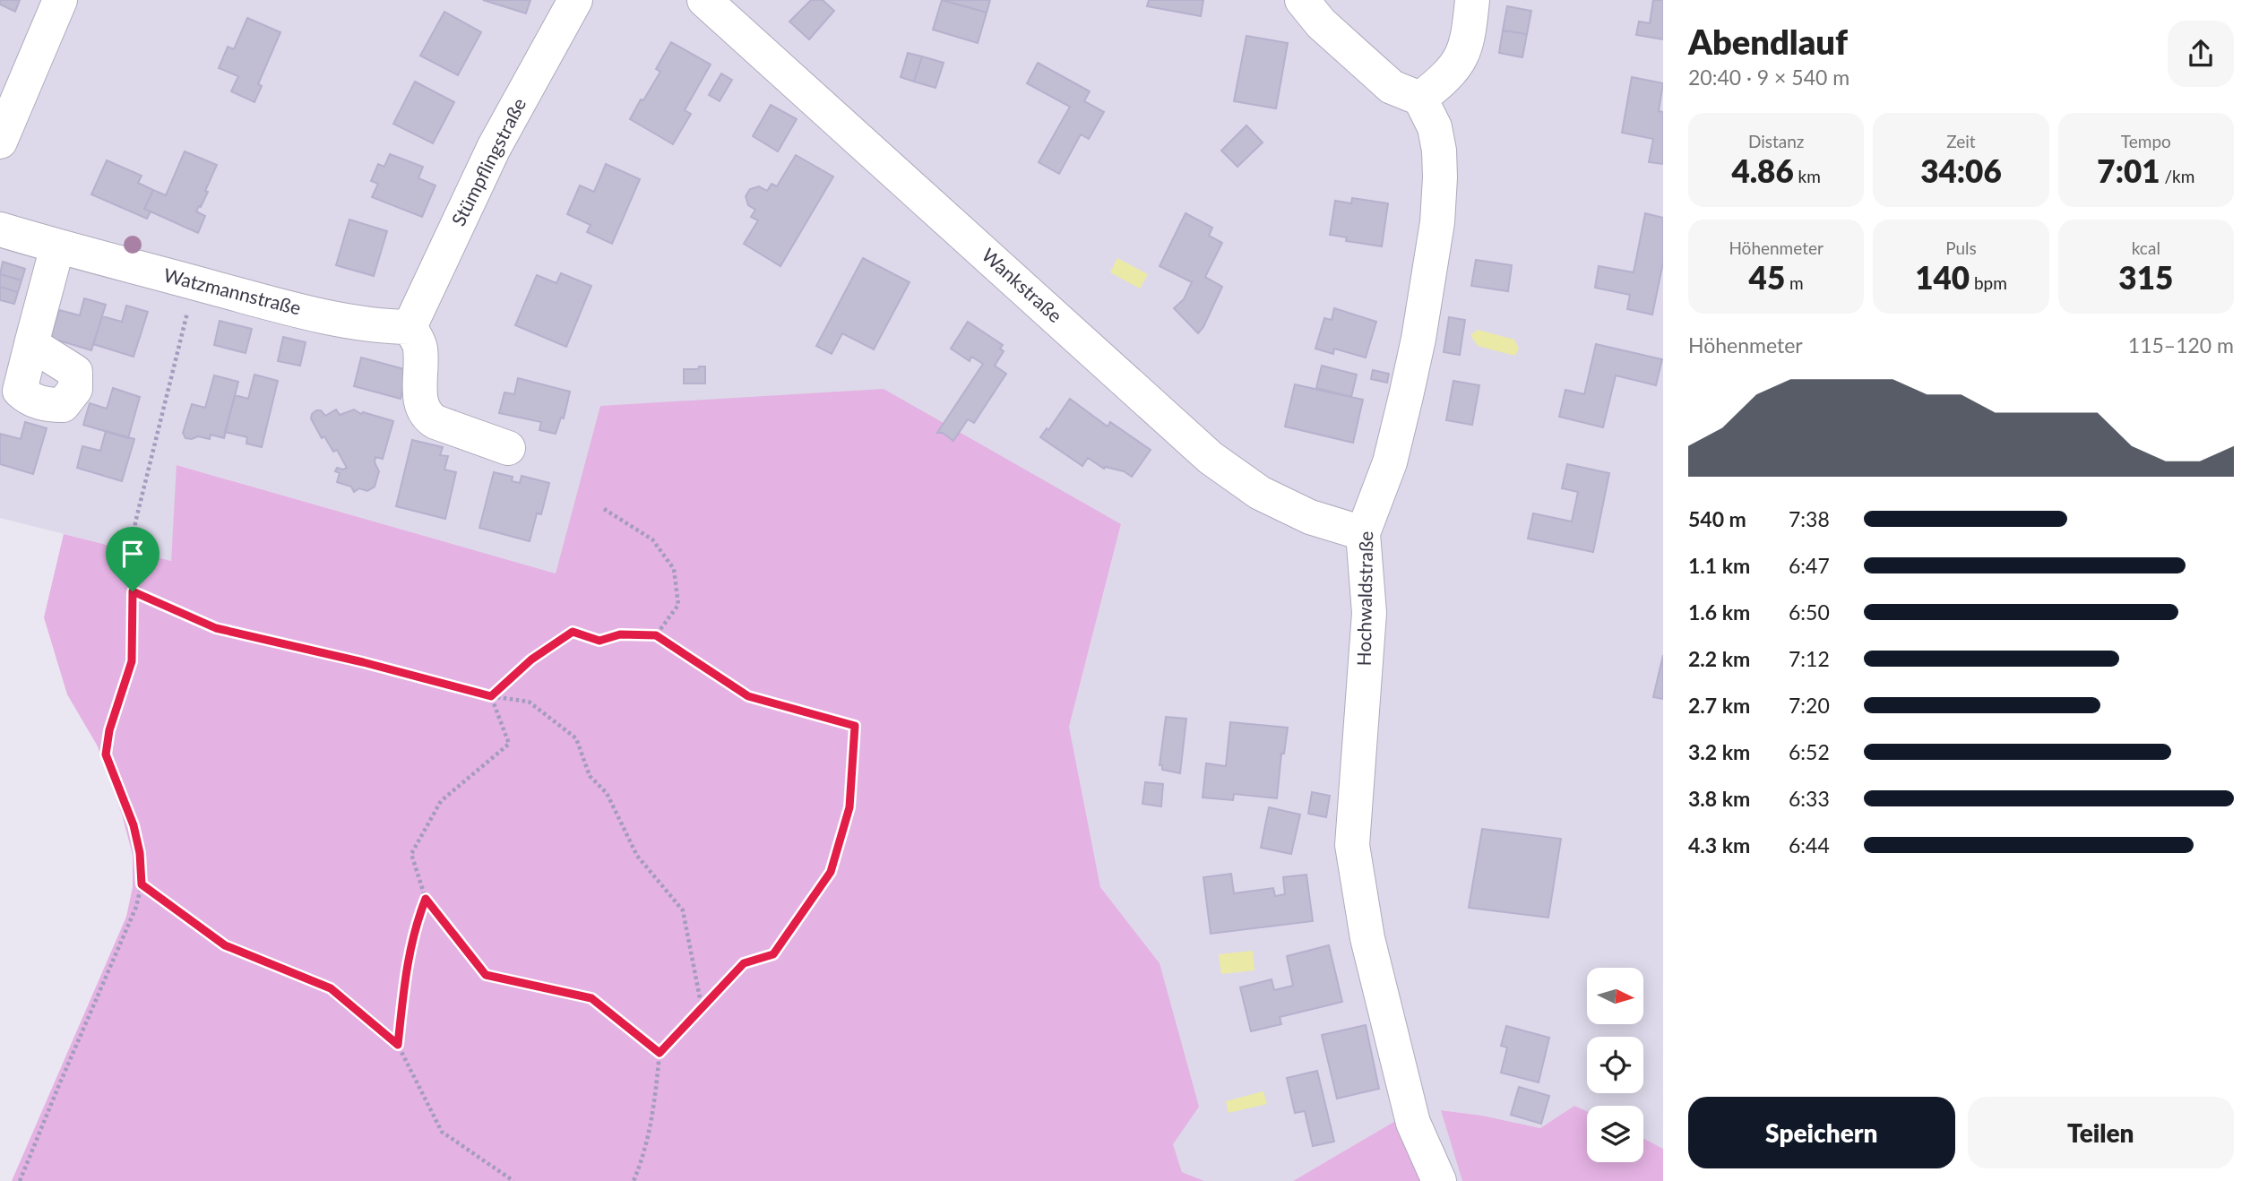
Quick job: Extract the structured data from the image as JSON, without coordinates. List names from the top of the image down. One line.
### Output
{"streets":{"street":["Stümpflingstraße","Wankstraße","Watzmannstraße","Hochwaldstraße"]},"crossings":[["Stümpflingstraße","Watzmannstraße"],["Wankstraße","Hochwaldstraße"]],"north":"right","page":{"heading":["Abendlauf","20:40 · 9 × 540 m"],"stats":[["Distanz","4.86 km"],["Zeit","34:06"],["Tempo","7:01 /km"],["Höhenmeter","45 m"],["Puls","140 bpm"],["kcal","315"]],"chart":["Höhenmeter","115–120 m"],"list":[{"name":"540 m","note":"7:38"},{"name":"1.1 km","note":"6:47"},{"name":"1.6 km","note":"6:50"},{"name":"2.2 km","note":"7:12"},{"name":"2.7 km","note":"7:20"},{"name":"3.2 km","note":"6:52"},{"name":"3.8 km","note":"6:33"},{"name":"4.3 km","note":"6:44"}],"buttons":["Speichern","Teilen"]}}
